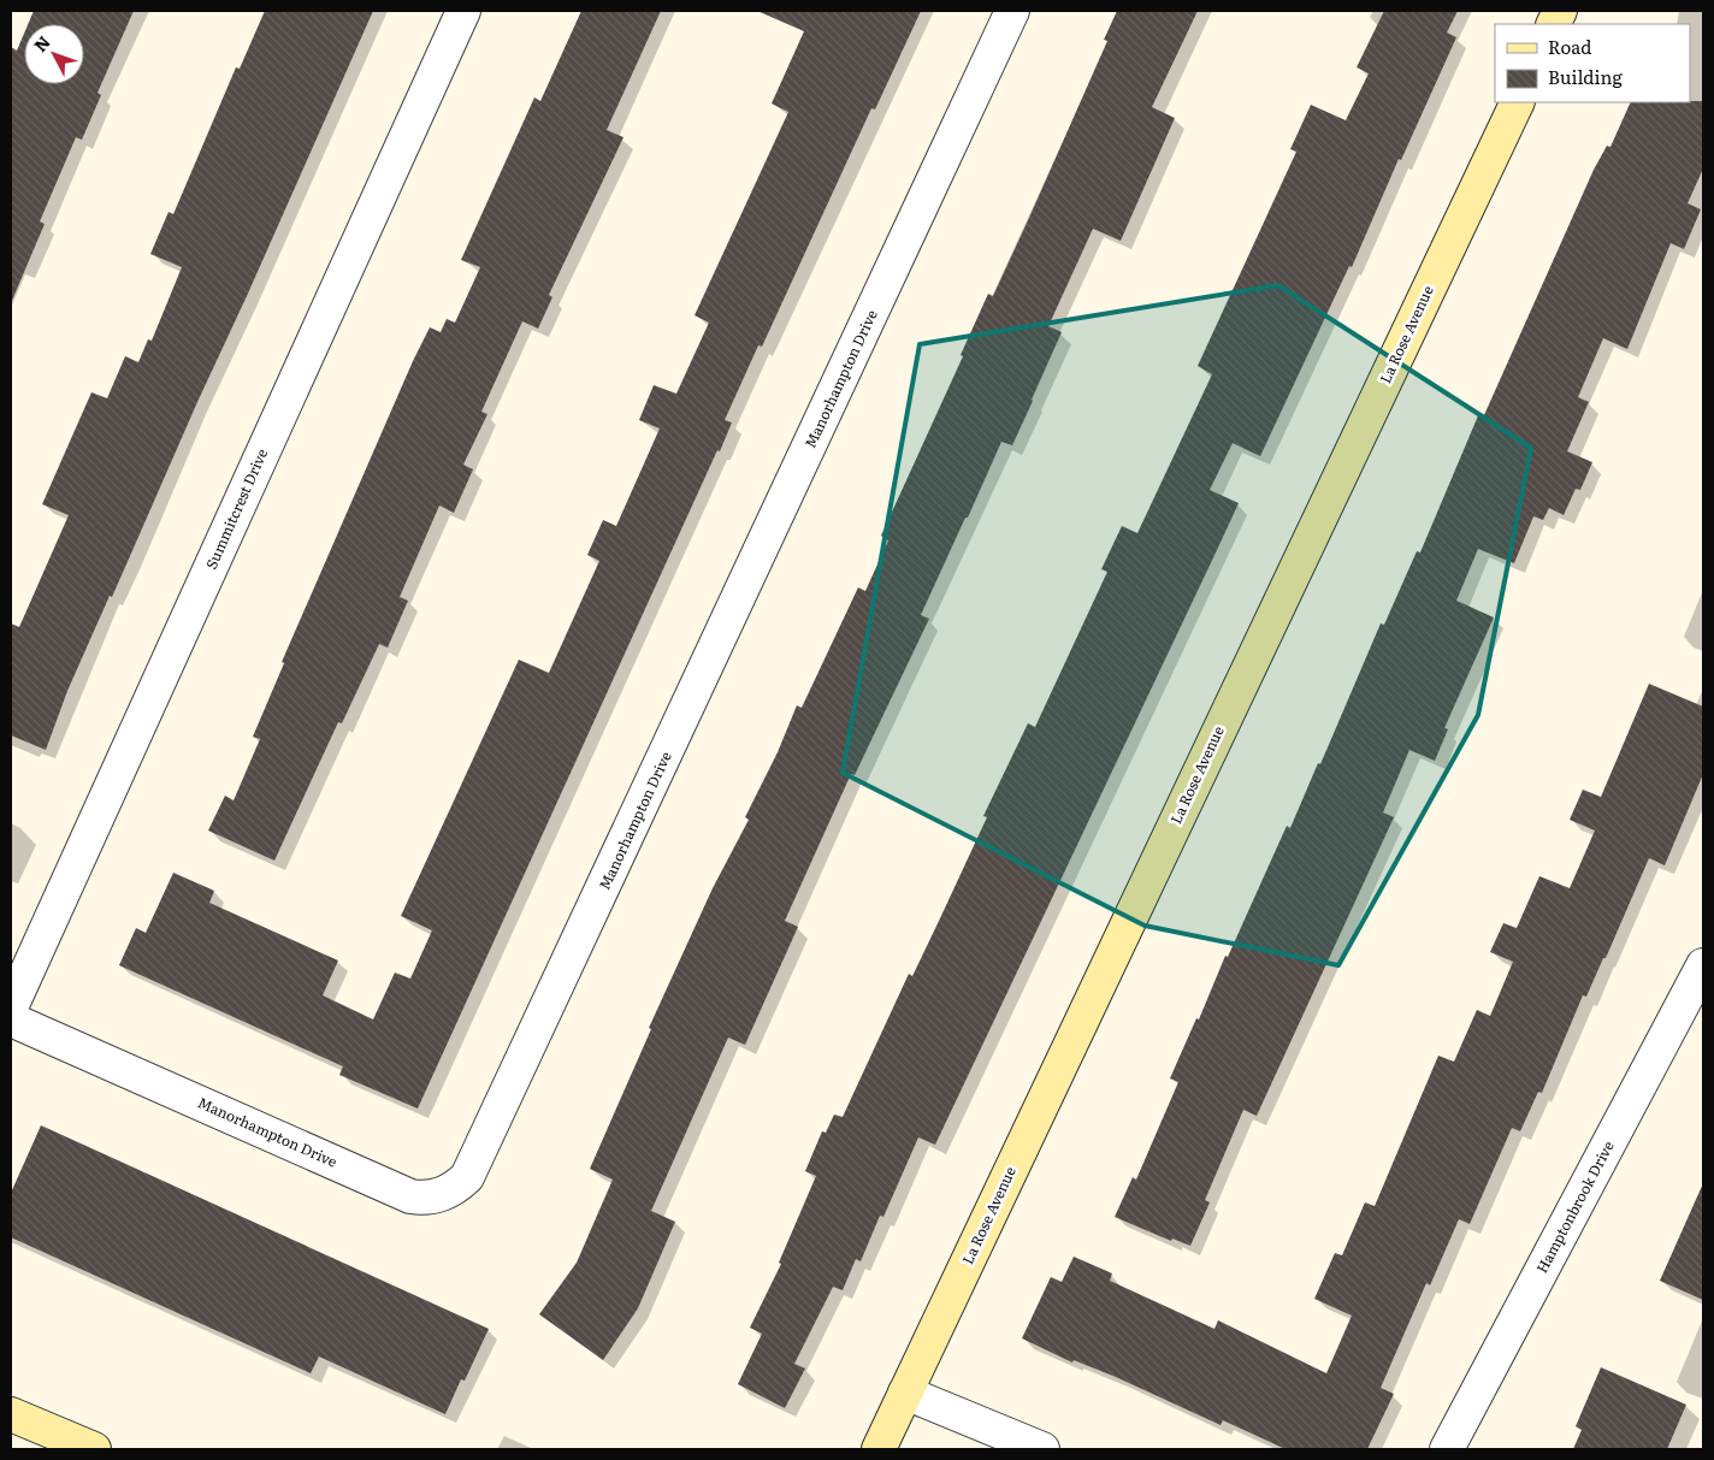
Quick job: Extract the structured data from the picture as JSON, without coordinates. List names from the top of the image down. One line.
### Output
{"streets":{"street":["La Rose Avenue","Manorhampton Drive","Summitcrest Drive","Hamptonbrook Drive"]},"legend":["Road","Building"],"north":"top left"}
